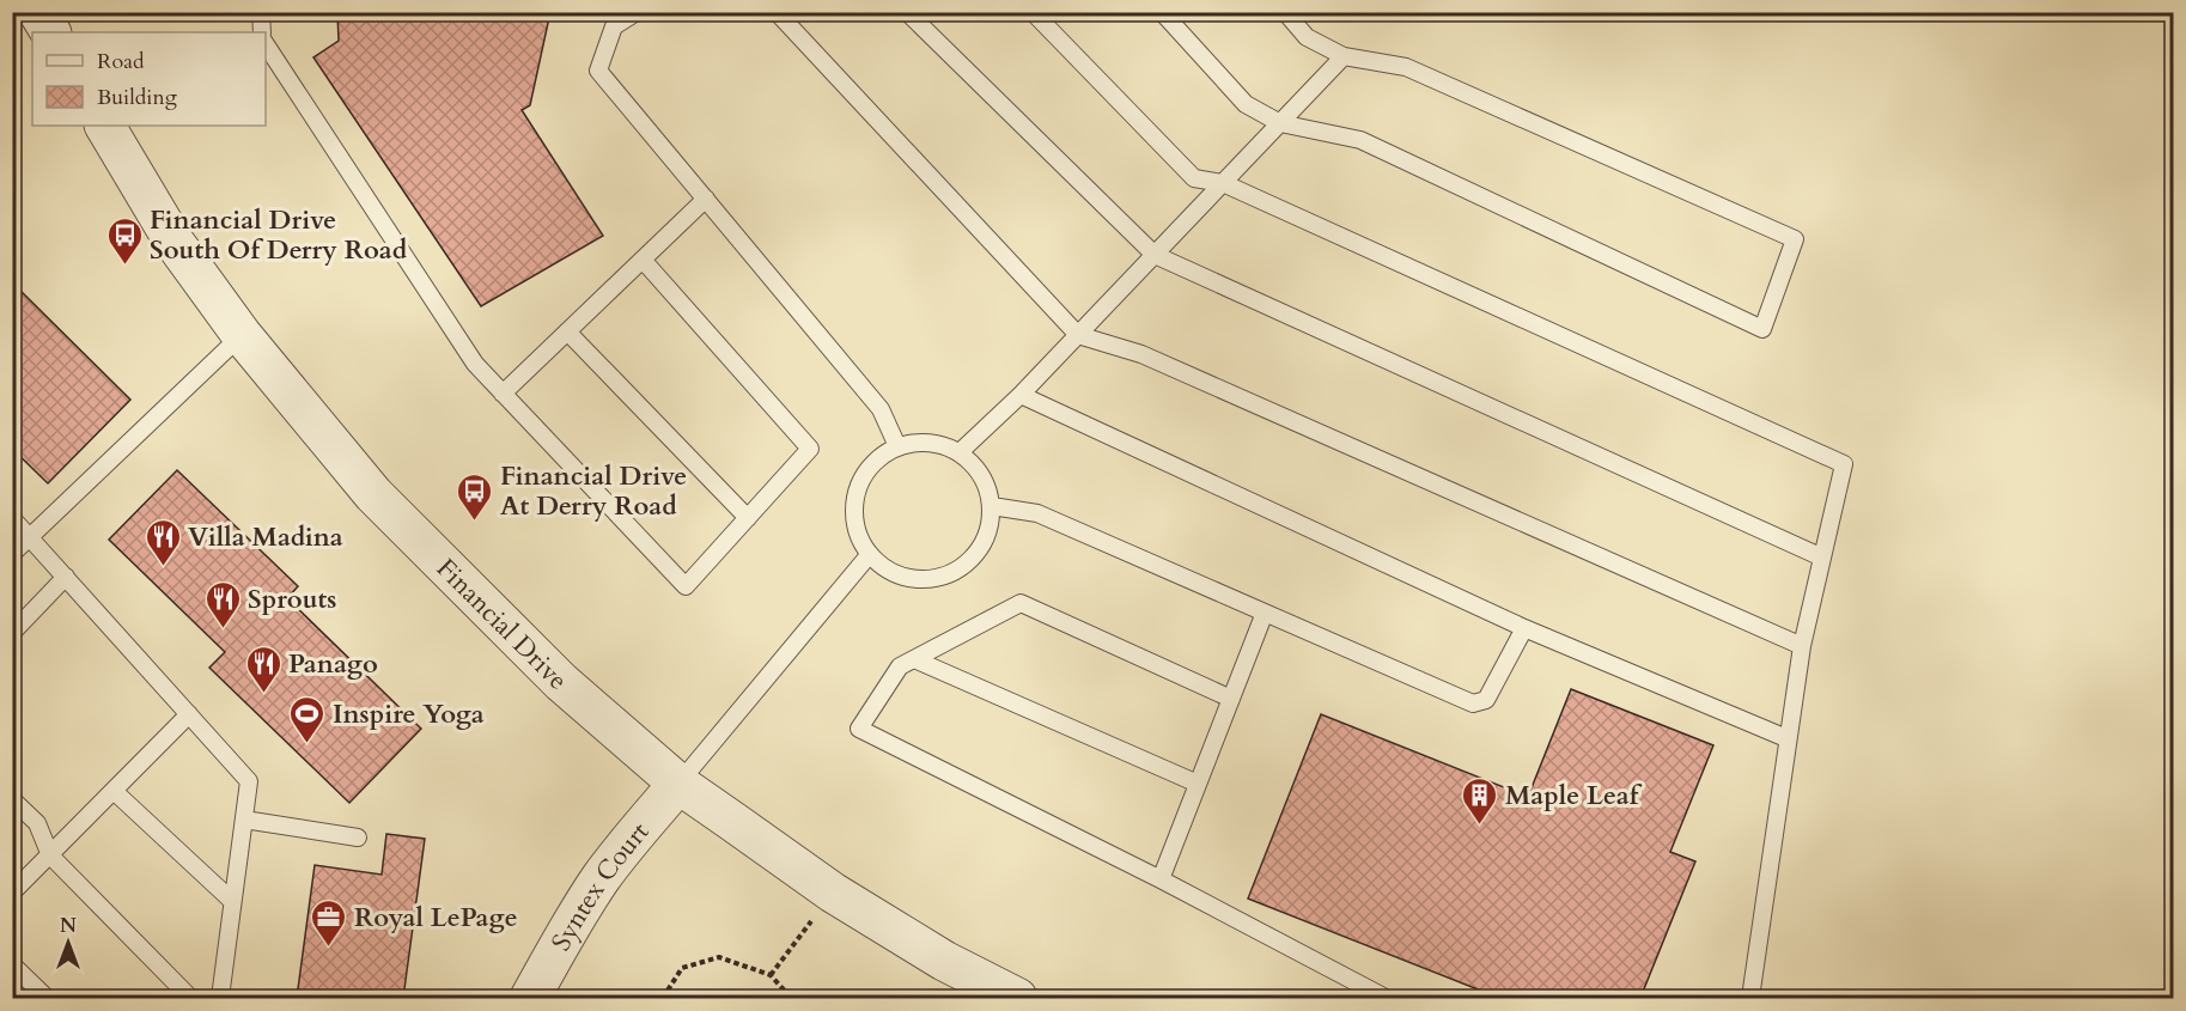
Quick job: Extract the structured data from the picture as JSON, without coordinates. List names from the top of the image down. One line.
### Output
{"streets":{"street":["Financial Drive","Syntex Court"]},"crossings":[["Financial Drive","Syntex Court"]],"places":{"bus stop":["Financial Drive South Of Derry Road","Financial Drive At Derry Road"],"restaurant":["Villa Madina","Sprouts","Panago"],"sports":["Inspire Yoga"],"building":["Maple Leaf"],"office":["Royal LePage"]},"legend":["Road","Building"],"north":"top"}
